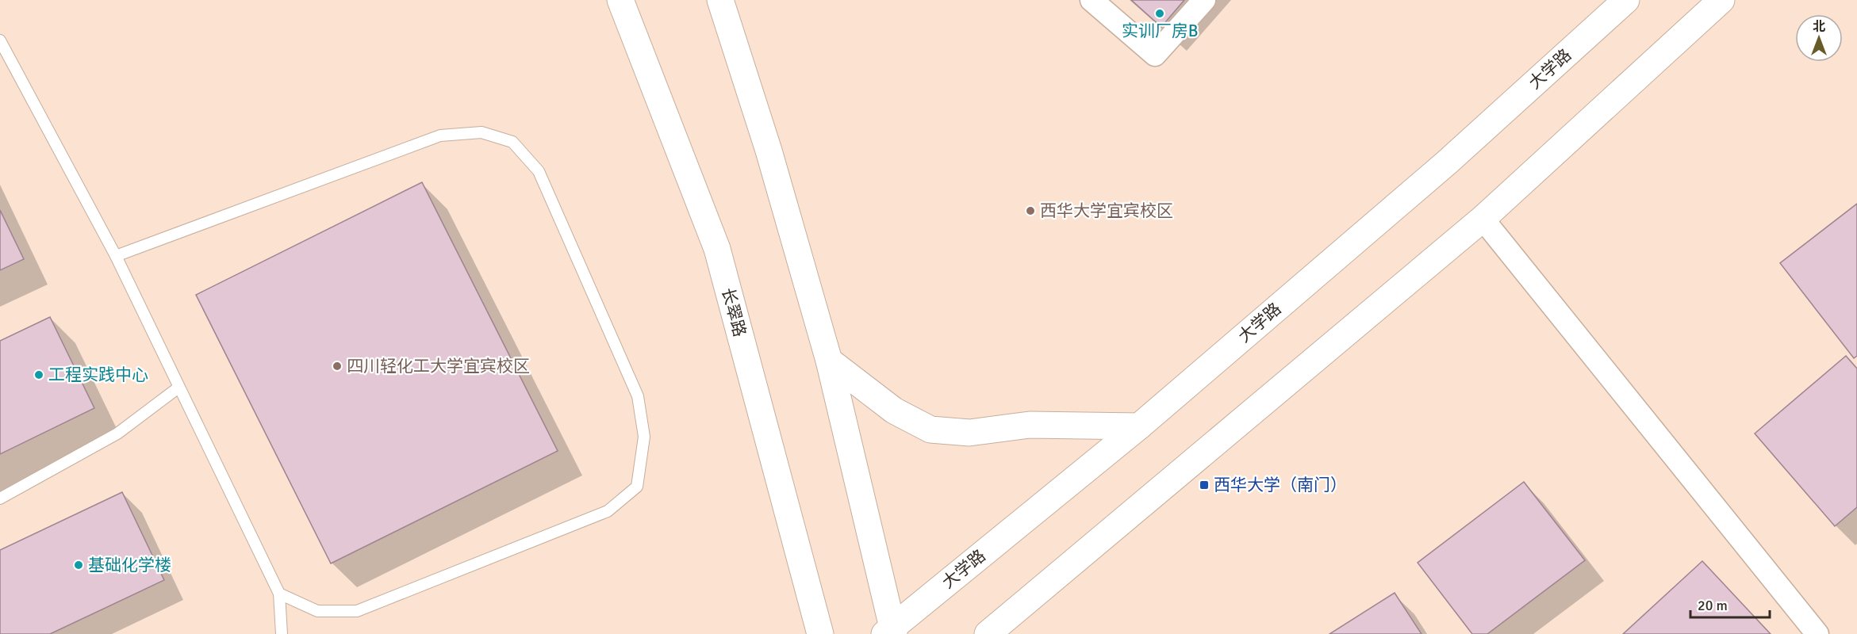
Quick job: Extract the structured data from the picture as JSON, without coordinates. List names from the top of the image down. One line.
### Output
{"streets":{"main road":["大学路","长翠路"]},"places":{"other":["实训厂房B","西华大学宜宾校区","四川轻化工大学宜宾校区","工程实践中心","基础化学楼"],"transit":["西华大学（南门）"]},"scale_bar":"20 m","north":"top"}
